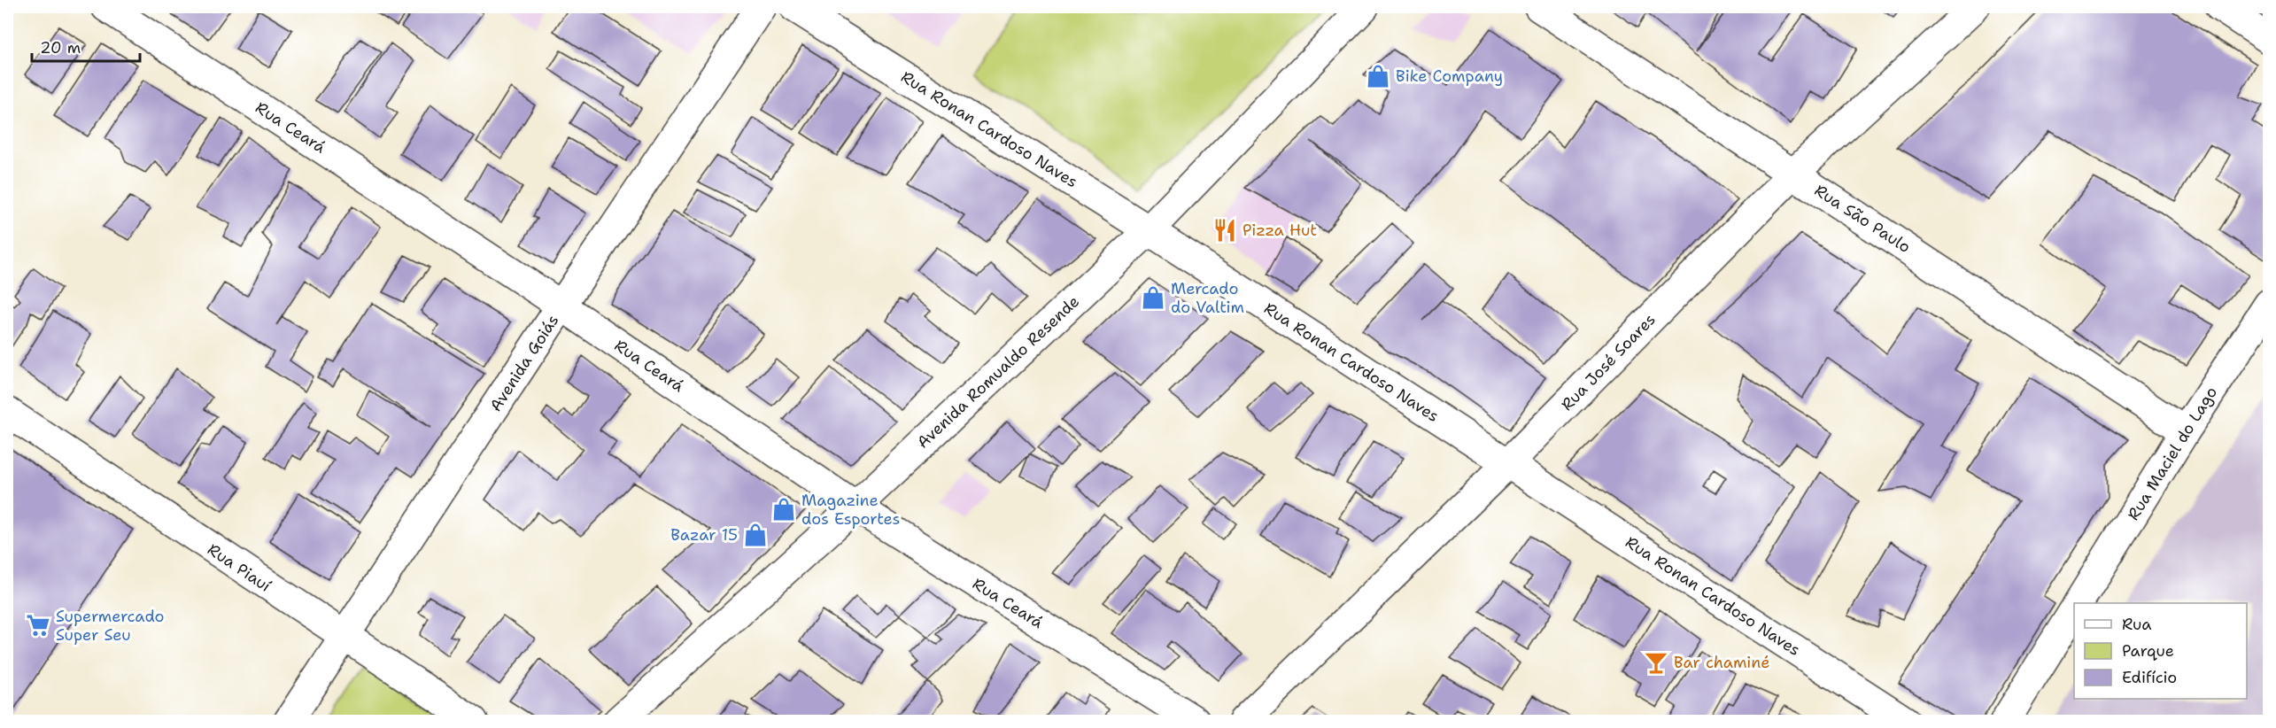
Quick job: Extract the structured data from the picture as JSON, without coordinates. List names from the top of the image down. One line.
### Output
{"streets":{"street":["Rua Ceará","Rua Ronan Cardoso Naves","Rua São Paulo","Rua José Soares","Avenida Goiás","Avenida Romualdo Resende","Rua Maciel do Lago","Rua Piauí"]},"crossings":[["Rua Ceará","Avenida Goiás"],["Rua Ceará","Avenida Romualdo Resende"],["Rua Ronan Cardoso Naves","Rua José Soares"],["Rua Ronan Cardoso Naves","Avenida Romualdo Resende"],["Rua São Paulo","Rua José Soares"],["Rua São Paulo","Rua Maciel do Lago"],["Avenida Goiás","Rua Piauí"]],"places":{"shop":["Bike Company","Mercado do Valtim","Magazine dos Esportes","Bazar 15"],"restaurant":["Pizza Hut"],"supermarket":["Supermercado Super Seu"],"bar":["Bar chaminé"]},"legend":["Rua","Parque","Edifício"],"scale_bar":"20 m"}
